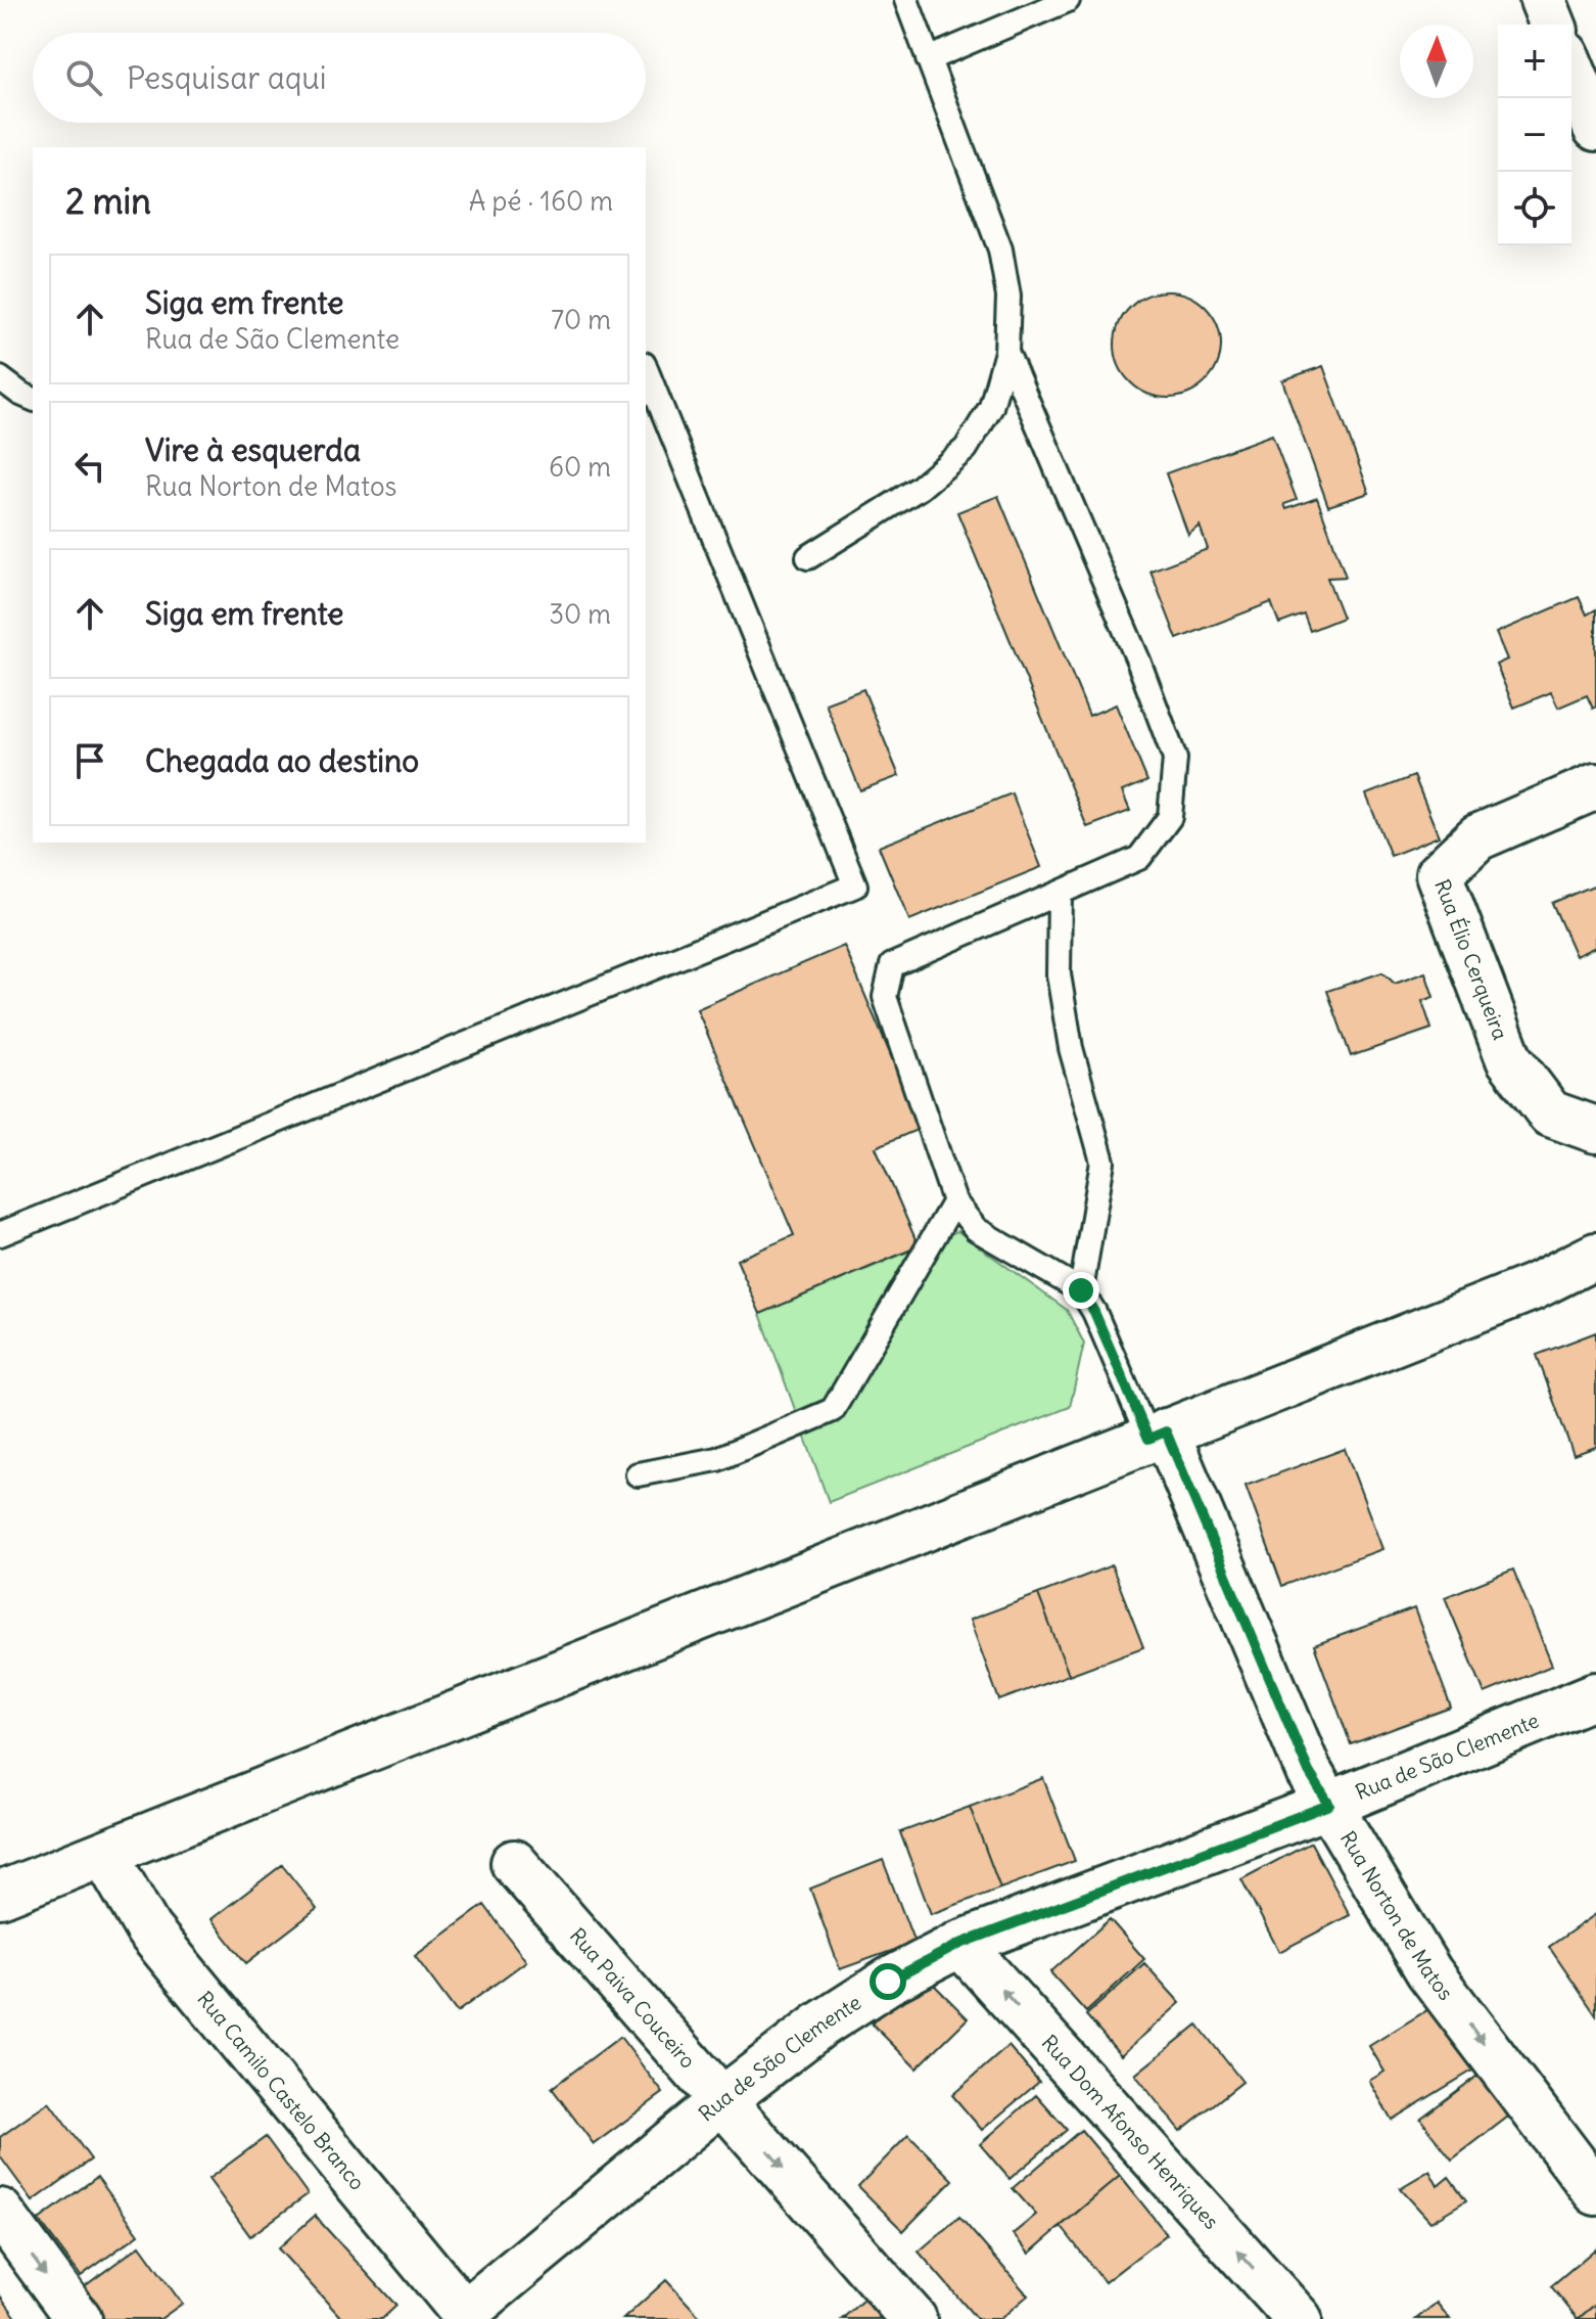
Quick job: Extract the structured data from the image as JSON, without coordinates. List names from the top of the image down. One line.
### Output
{"streets":{"street":["Rua Élio Cerqueira","Rua de São Clemente","Rua Norton de Matos","Rua Paiva Couceiro","Rua Camilo Castelo Branco","Rua Dom Afonso Henriques"]},"crossings":[["Rua de São Clemente","Rua Norton de Matos"],["Rua de São Clemente","Rua Paiva Couceiro"],["Rua de São Clemente","Rua Camilo Castelo Branco"],["Rua de São Clemente","Rua Dom Afonso Henriques"]],"one_way":["Rua Norton de Matos","Rua Paiva Couceiro","Rua Dom Afonso Henriques"],"north":"top","page":{"map_buttons":["+","−"],"search":"Pesquisar aqui","heading":["2 min","A pé · 160 m"],"list":[["Siga em frente","Rua de São Clemente","70 m"],["Vire à esquerda","Rua Norton de Matos","60 m"],["Siga em frente","30 m"],"Chegada ao destino"]}}
